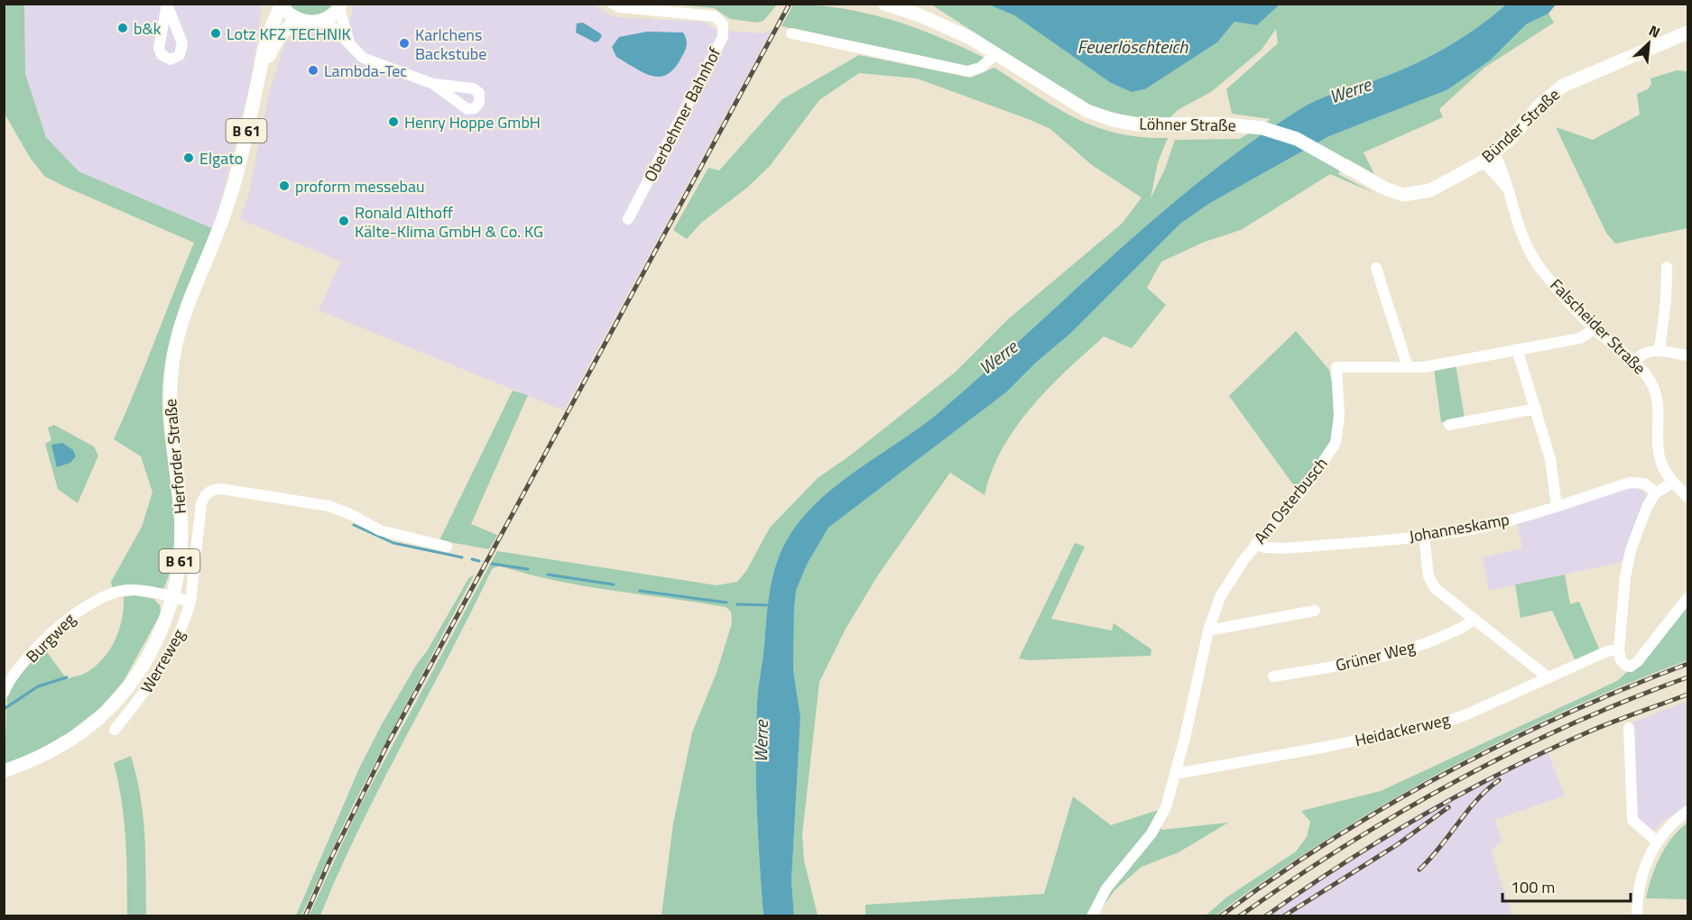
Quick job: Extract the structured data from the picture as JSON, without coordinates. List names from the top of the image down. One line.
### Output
{"streets":{"main road":["Löhner Straße","Bünder Straße","B 61","Herforder Straße"],"street":["Oberbehmer Bahnhof","Falscheider Straße","Am Osterbusch","Johanneskamp","Burgweg","Grüner Weg","Werreweg","Heidackerweg"]},"crossings":[["Löhner Straße","Bünder Straße"],["Bünder Straße","Falscheider Straße"],["Falscheider Straße","Am Osterbusch"],["Herforder Straße","Burgweg"],["Am Osterbusch","Johanneskamp"],["Am Osterbusch","Heidackerweg"]],"water":["Feuerlöschteich","Werre"],"places":["b&k","Lotz KFZ TECHNIK","Karlchens Backstube","Lambda-Tec","Henry Hoppe GmbH","Elgato","proform messebau","Ronald Althoff Kälte-Klima GmbH & Co. KG"],"scale_bar":"100 m","north":"top right"}
